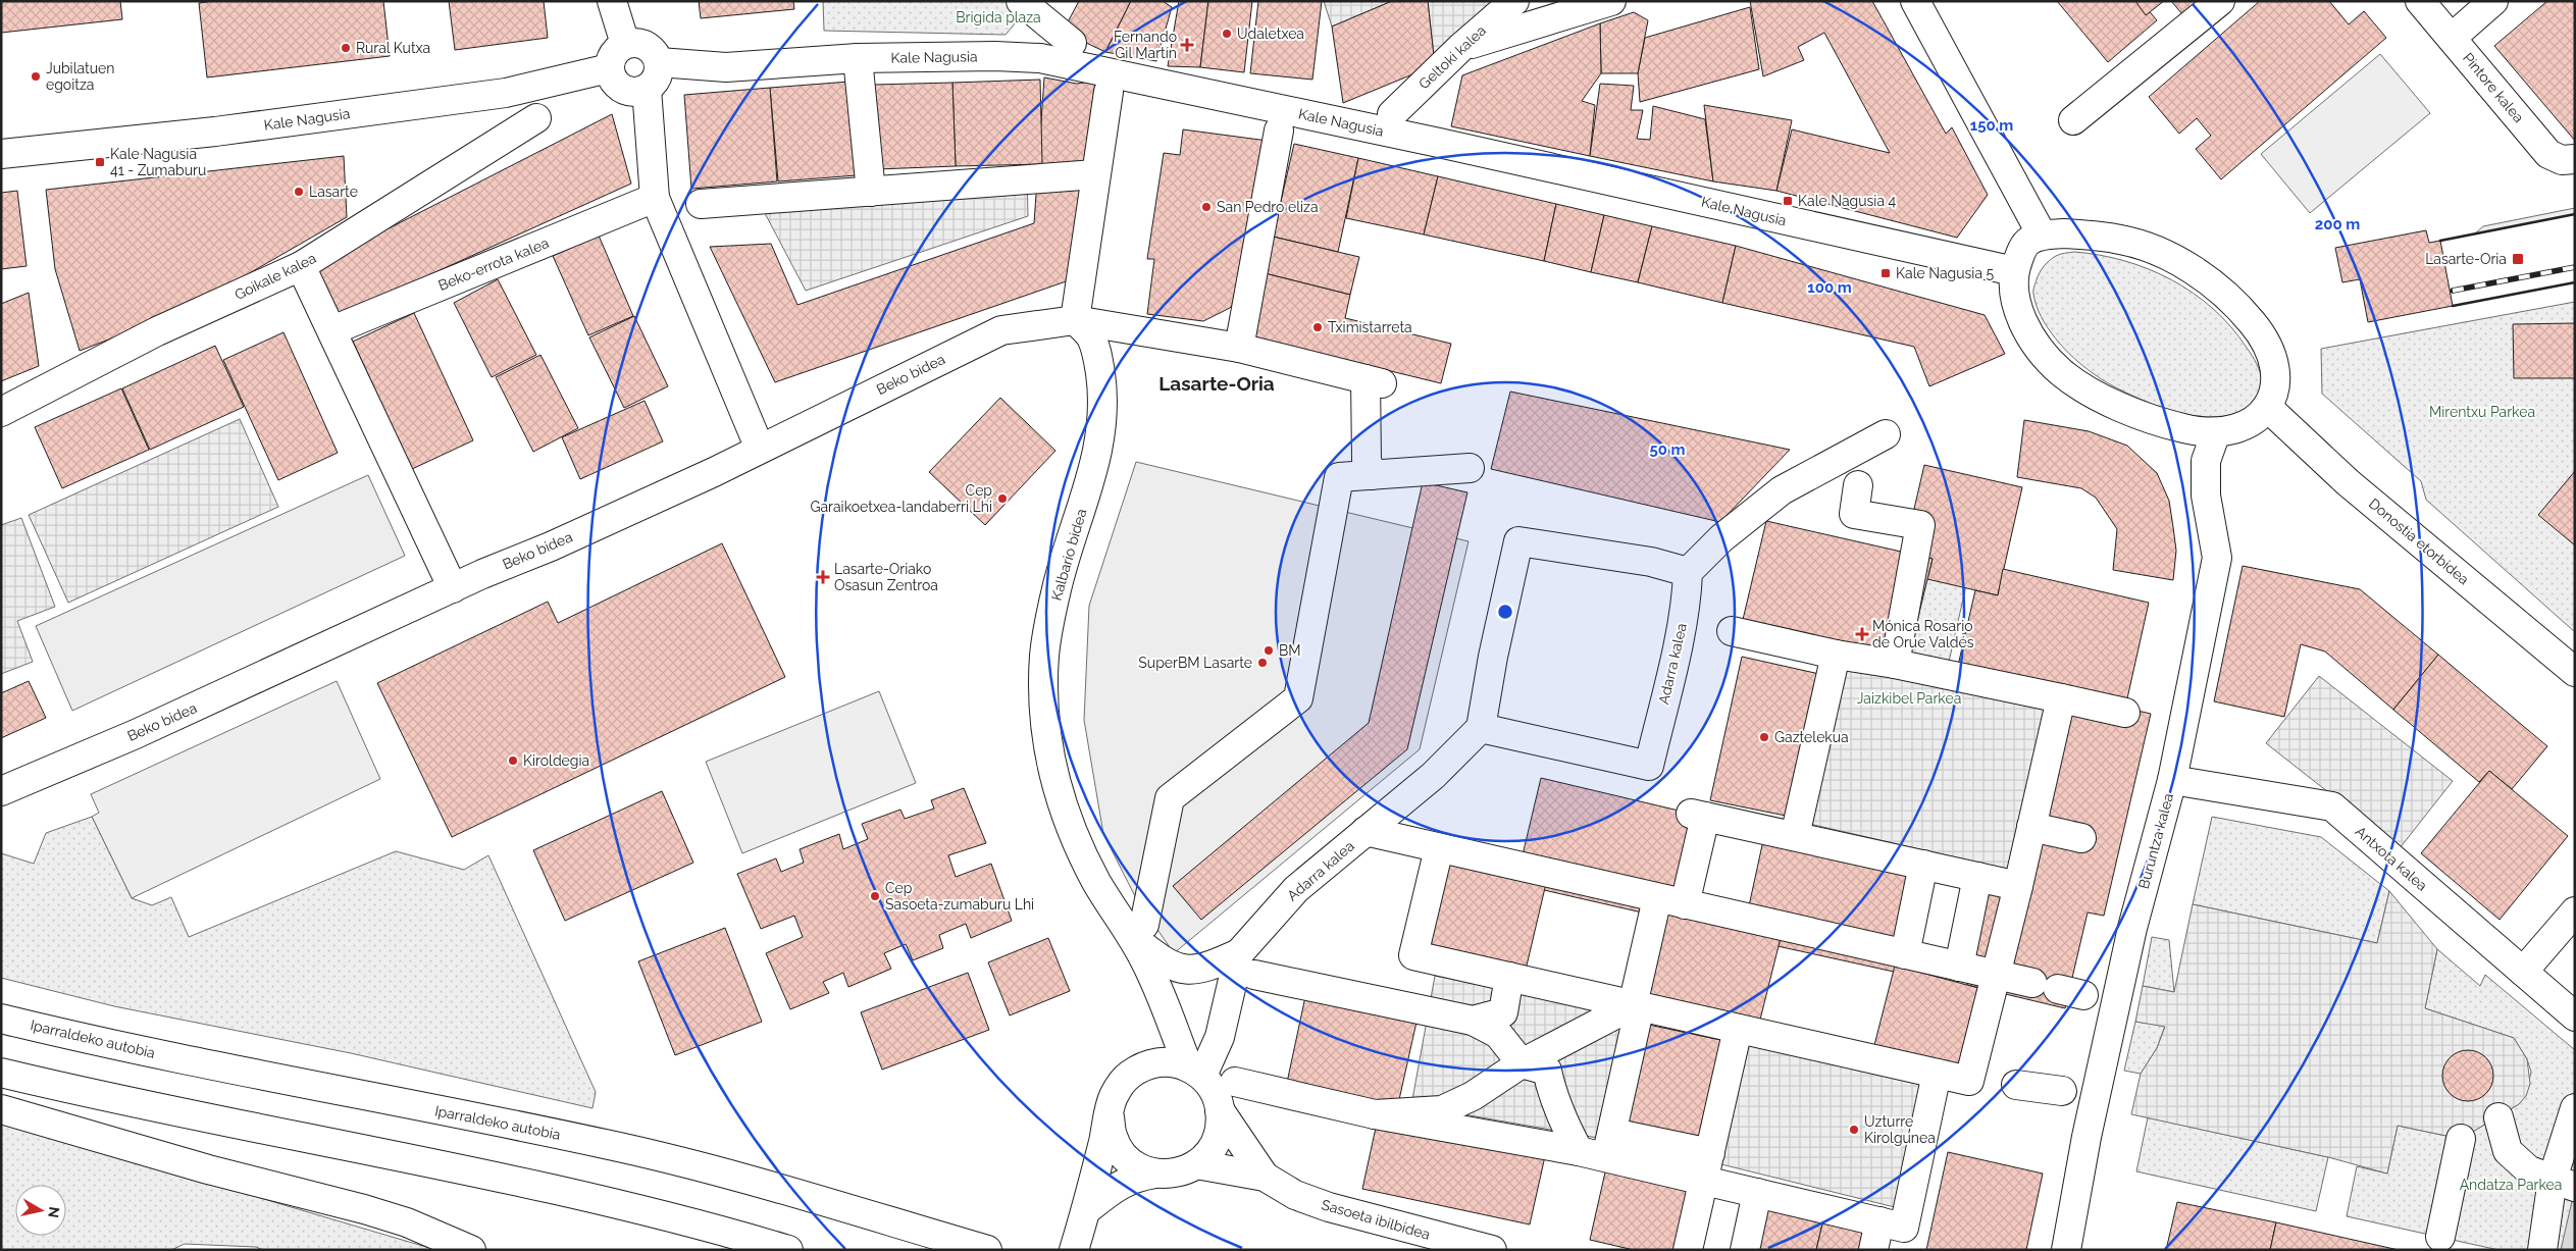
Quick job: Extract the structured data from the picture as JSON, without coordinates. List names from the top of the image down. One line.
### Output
{"streets":{"main road":["Kale Nagusia","Geltoki kalea","Pintore kalea","Beko-errota kalea","Goikale kalea","Beko bidea","Donostia etorbidea","Kalbario bidea","Adarra kalea","Buruntza kalea","Antxota kalea","Iparraldeko autobia","Sasoeta ibilbidea"]},"crossings":[["Beko bidea","Kalbario bidea"],["Kalbario bidea","Adarra kalea"],["Kalbario bidea","Sasoeta ibilbidea"],["Adarra kalea","Sasoeta ibilbidea"],["Buruntza kalea","Antxota kalea"]],"districts":["Lasarte-Oria"],"parks":["Brigida plaza","Mirentxu Parkea","Jaizkibel Parkea","Andatza Parkea"],"places":{"other":["Udaletxea","Rural Kutxa","Jubilatuen egoitza","Lasarte","San Pedro eliza","Tximistarreta","Cep Garaikoetxea-landaberri Lhi","BM","SuperBM Lasarte","Gaztelekua","Kiroldegia","Cep Sasoeta-zumaburu Lhi","Uzturre Kirolgunea"],"health":["Fernando Gil Martín","Lasarte-Oriako Osasun Zentroa","Mónica Rosario de Orue Valdés"],"transit":["Kale Nagusia 41 - Zumaburu","Kale Nagusia 4","Lasarte-Oria","Kale Nagusia 5"]},"north":"right","rings":["150 m","200 m","100 m","50 m"]}
